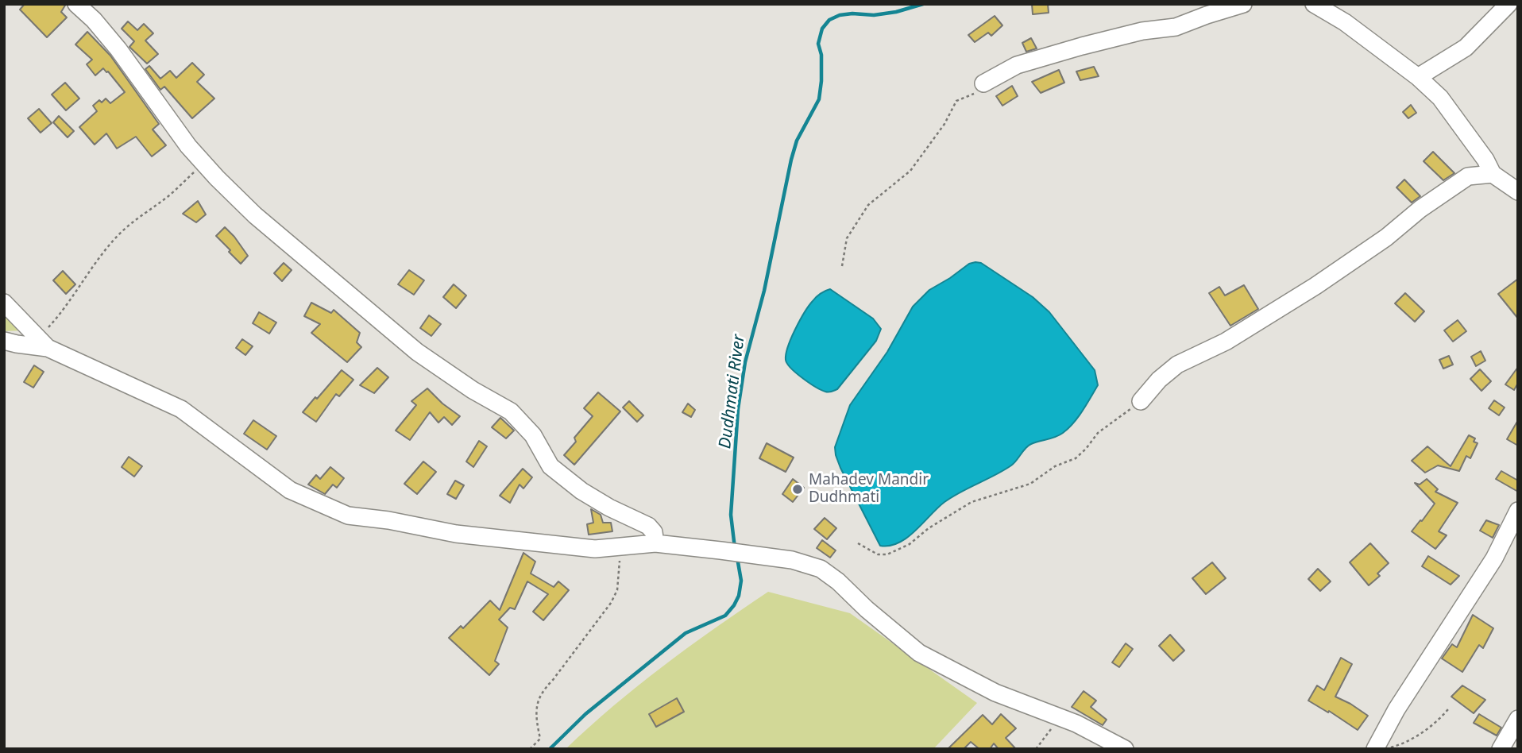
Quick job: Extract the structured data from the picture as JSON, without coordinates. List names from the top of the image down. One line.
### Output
{"water":["Dudhmati River"],"places":["Mahadev Mandir Dudhmati"]}
